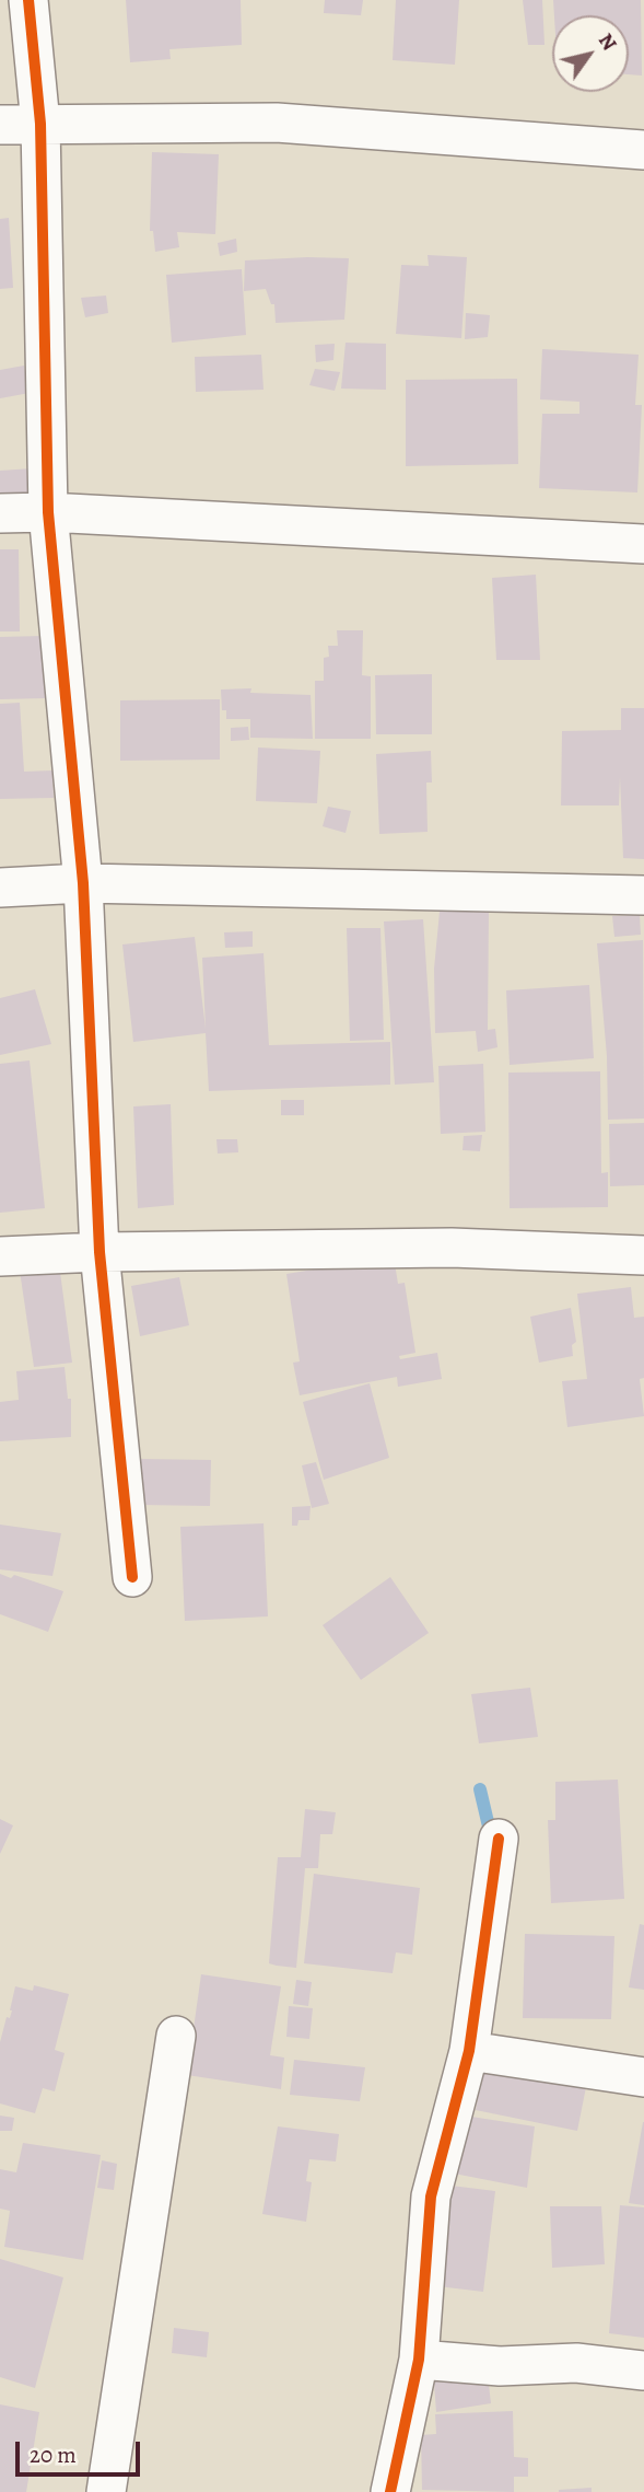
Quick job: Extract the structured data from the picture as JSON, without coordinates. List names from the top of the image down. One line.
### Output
{"scale_bar":"20 m","north":"top right"}
